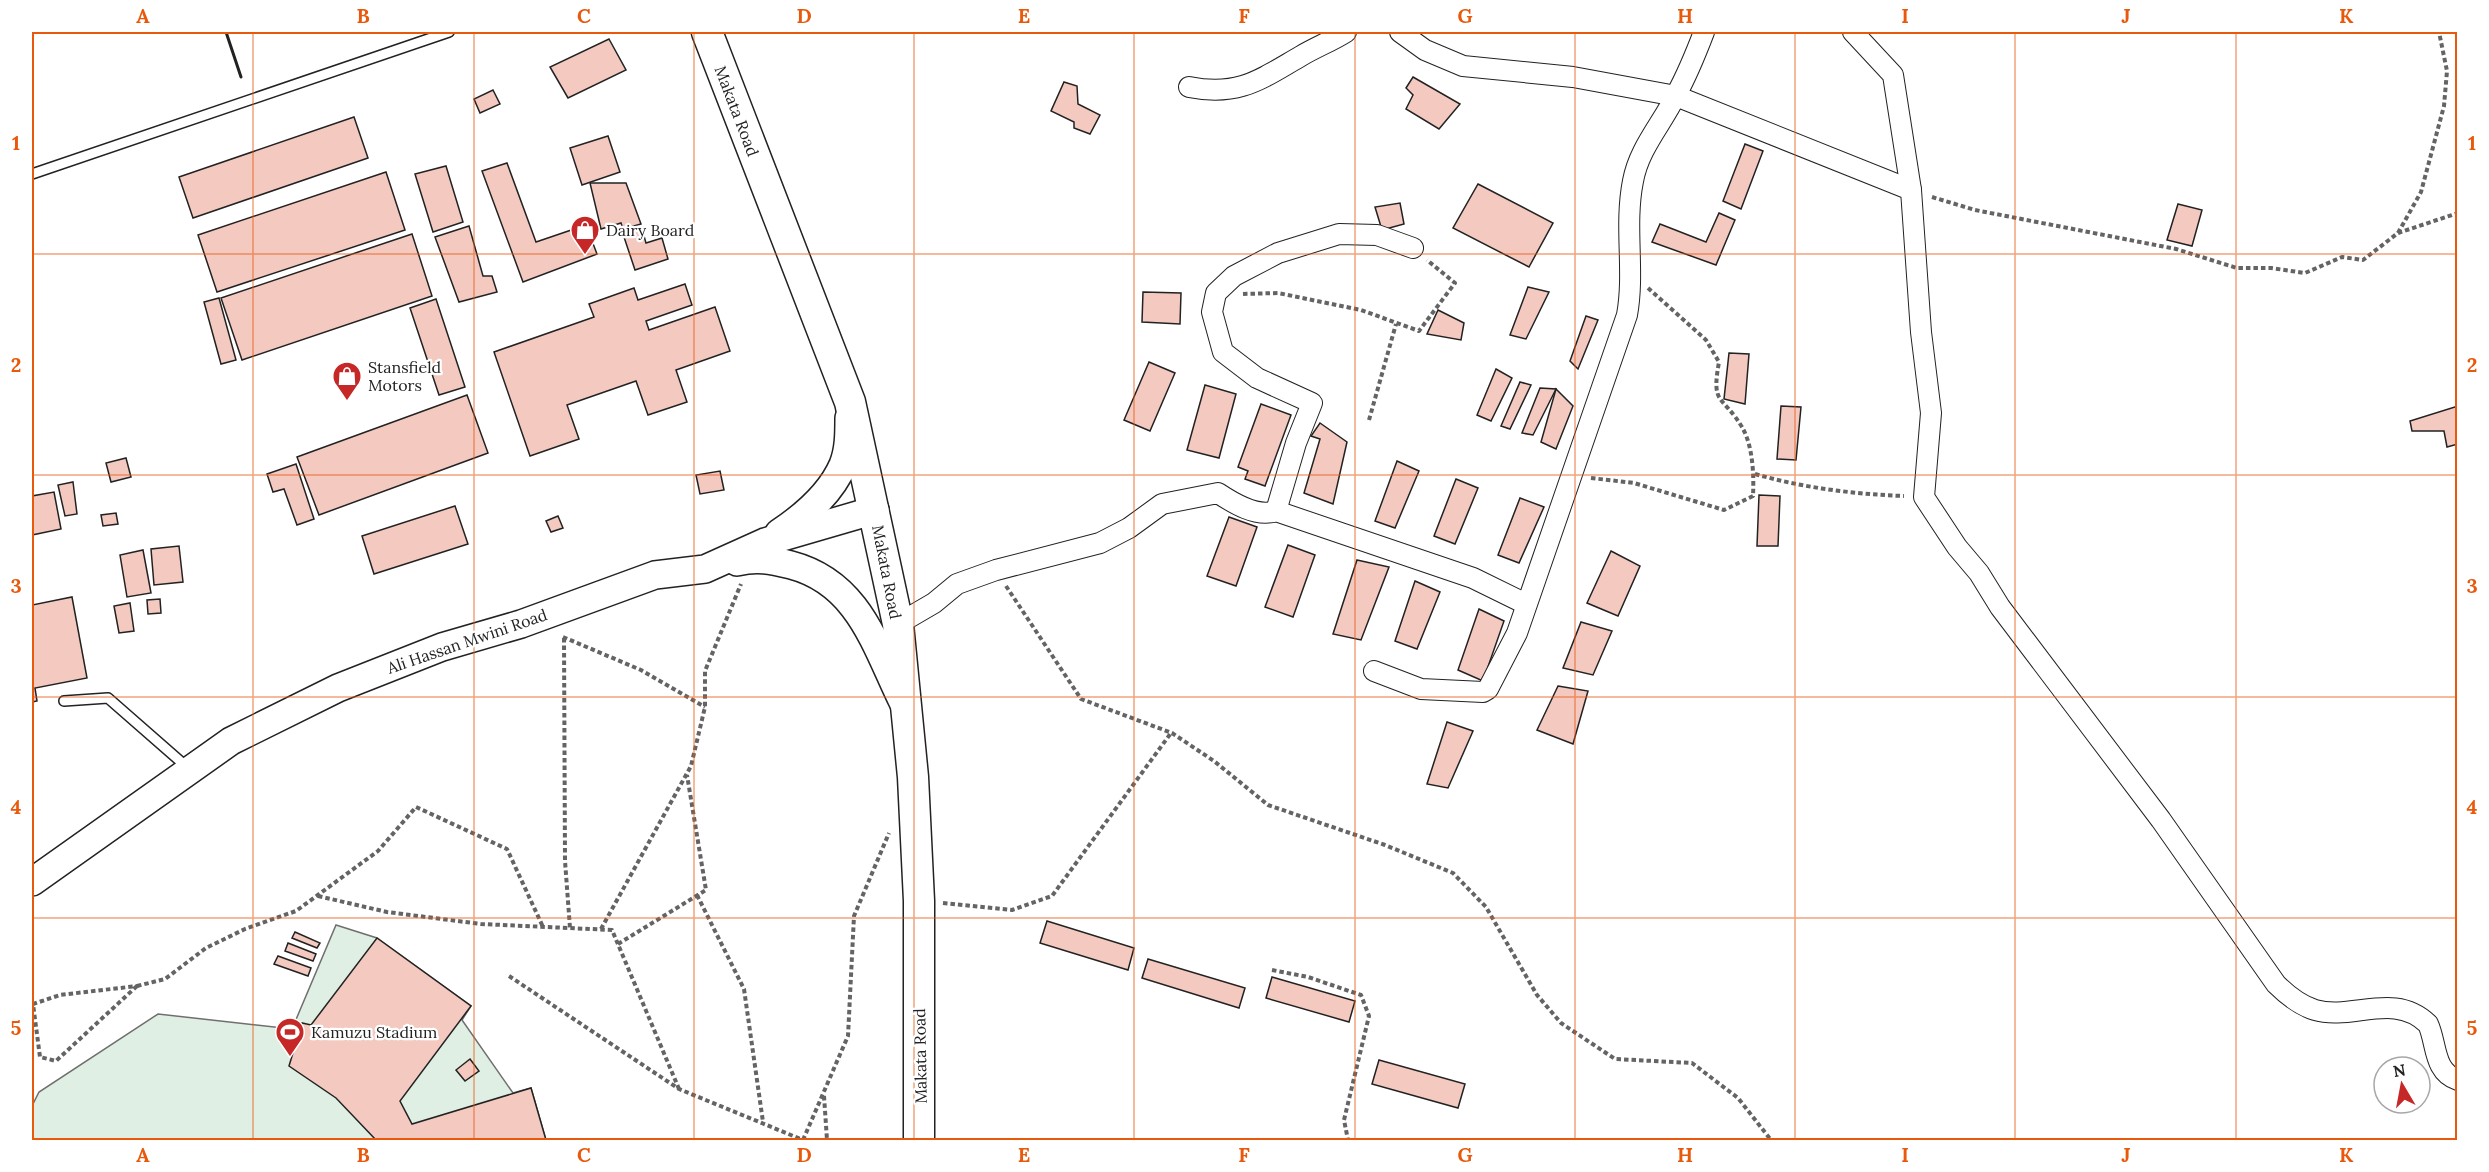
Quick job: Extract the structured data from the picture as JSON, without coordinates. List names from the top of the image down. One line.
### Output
{"streets":{"main road":["Makata Road","Ali Hassan Mwini Road"]},"crossings":[["Makata Road","Ali Hassan Mwini Road"]],"places":{"shop":["Dairy Board","Stansfield Motors"],"sports":["Kamuzu Stadium"]},"north":"top","grid":{"columns":["A","B","C","D","E","F","G","H","I","J","K"],"rows":["1","2","3","4","5"]}}
